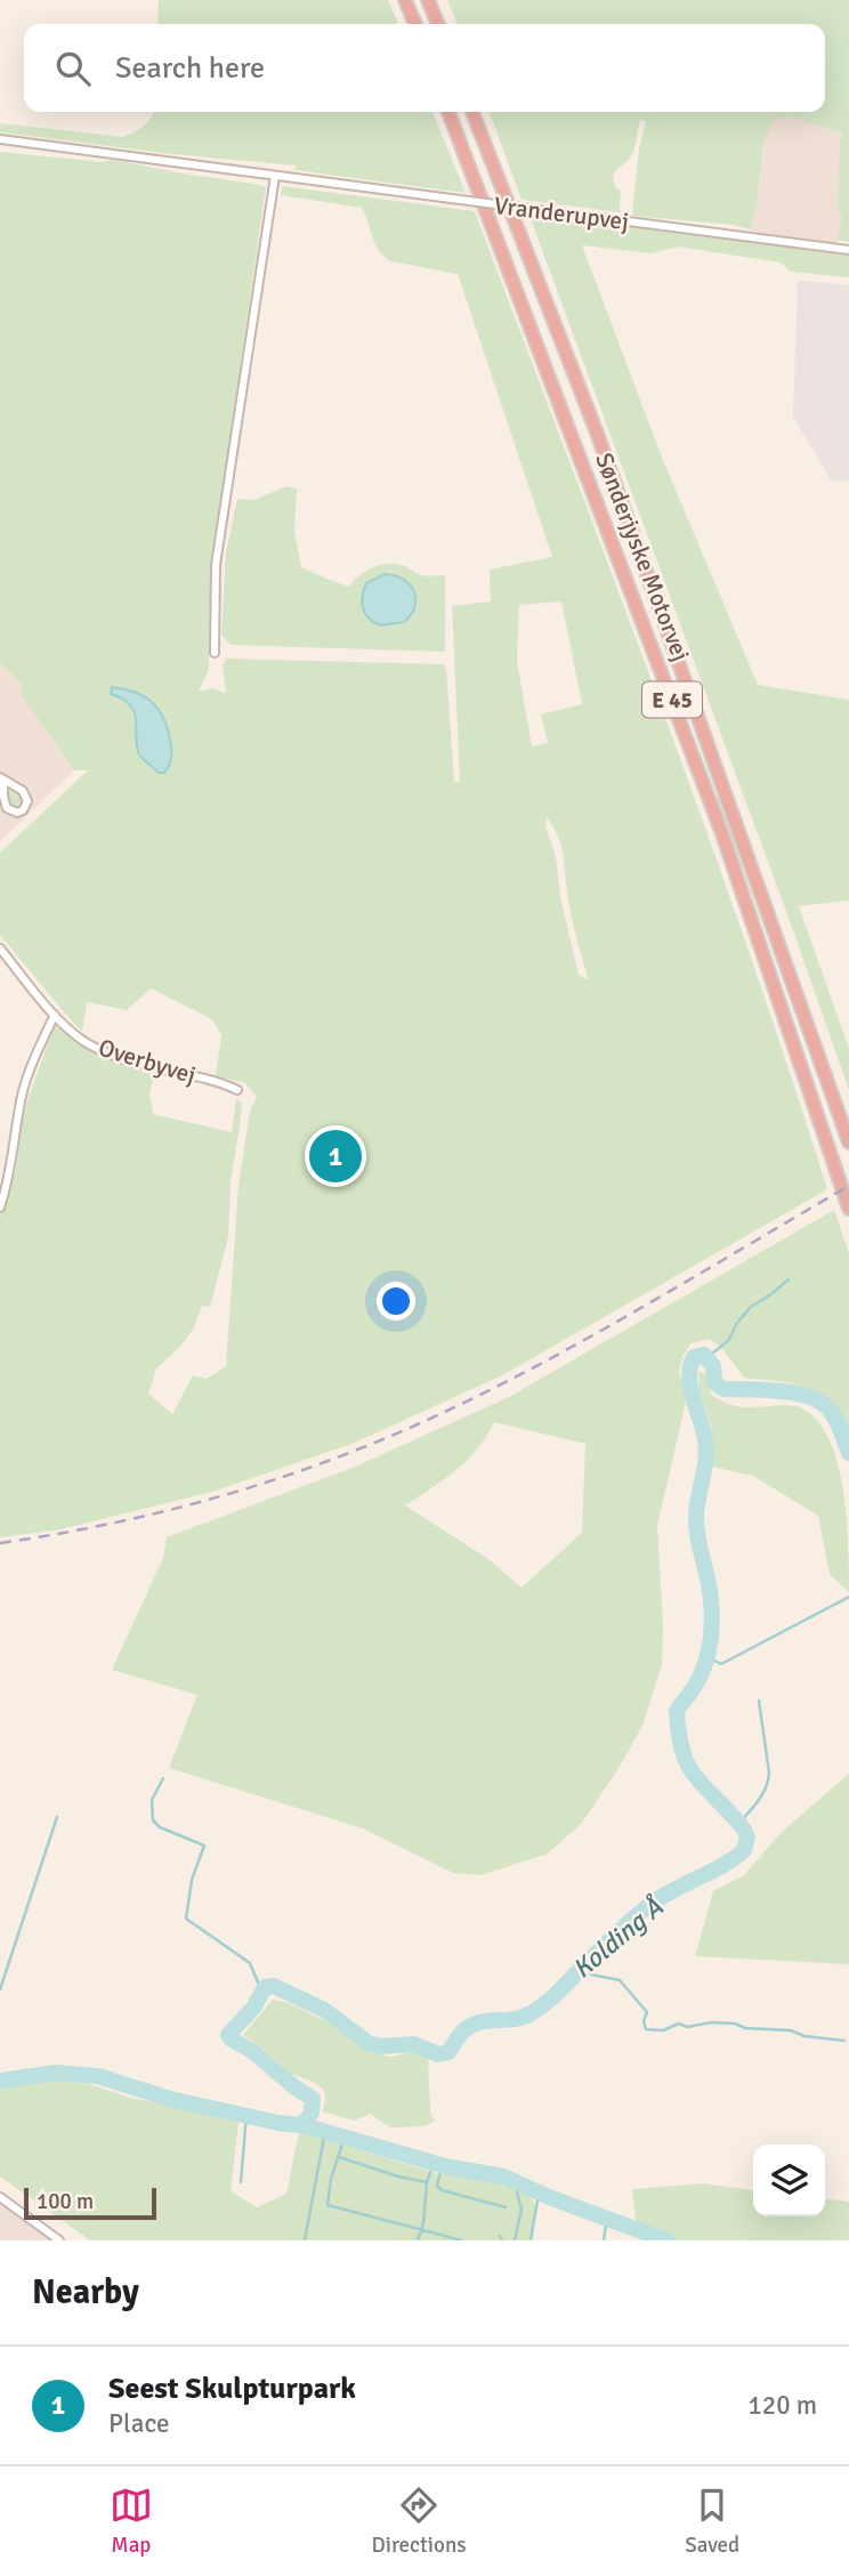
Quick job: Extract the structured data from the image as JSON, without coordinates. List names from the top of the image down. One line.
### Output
{"streets":{"highway":["Sønderjyske Motorvej","E 45"],"street":["Vranderupvej","Overbyvej"]},"water":["Kolding Å"],"scale_bar":"100 m","page":{"search":"Search here","pins":"1","scale":"100 m","heading":"Nearby","list":[{"mark":"1","name":"Seest Skulpturpark","note":"Place","value":"120 m"}],"nav":["Map","Directions","Saved"]}}
